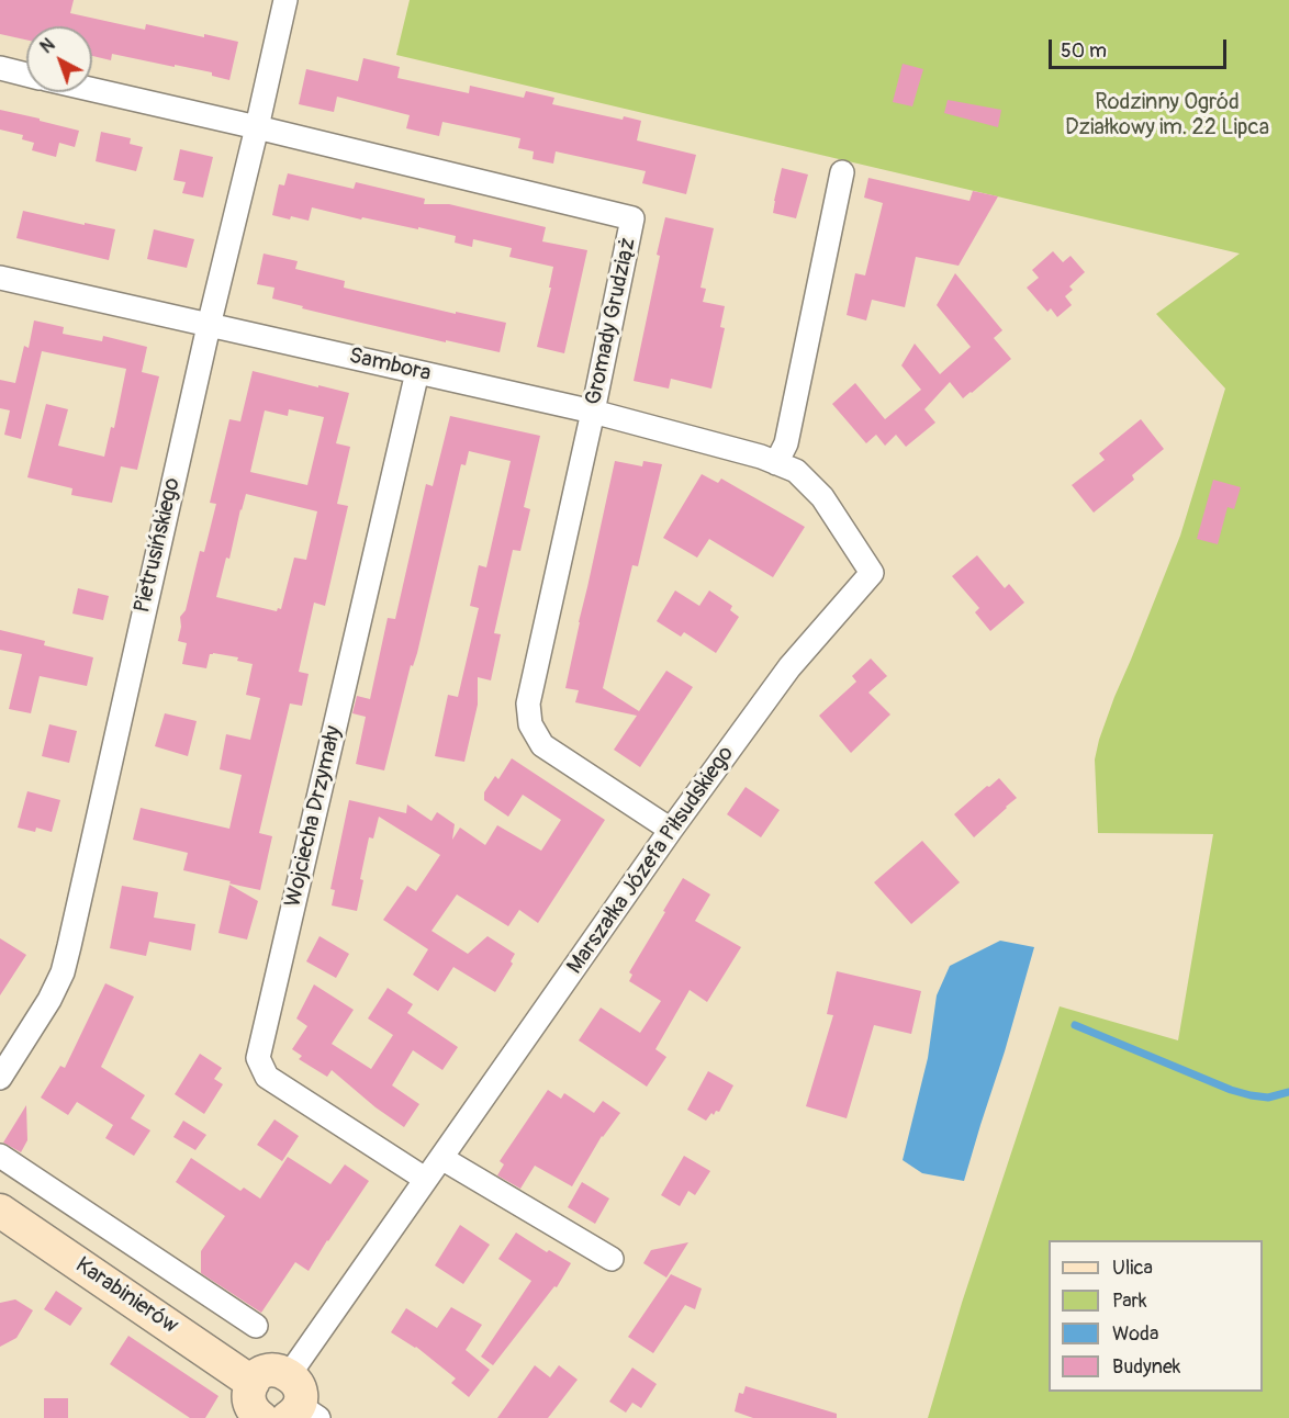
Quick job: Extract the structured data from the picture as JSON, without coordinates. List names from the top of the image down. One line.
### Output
{"streets":{"main road":["Karabinierów"],"street":["Gromady Grudziąż","Sambora","Pietrusińskiego","Wojciecha Drzymały","Marszałka Józefa Piłsudskiego"]},"crossings":[["Gromady Grudziąż","Sambora"],["Gromady Grudziąż","Pietrusińskiego"],["Gromady Grudziąż","Marszałka Józefa Piłsudskiego"],["Sambora","Pietrusińskiego"],["Sambora","Wojciecha Drzymały"],["Sambora","Marszałka Józefa Piłsudskiego"],["Wojciecha Drzymały","Marszałka Józefa Piłsudskiego"]],"parks":["Rodzinny Ogród Działkowy im. 22 Lipca"],"legend":["Ulica","Park","Woda","Budynek"],"scale_bar":"50 m","north":"top left"}
